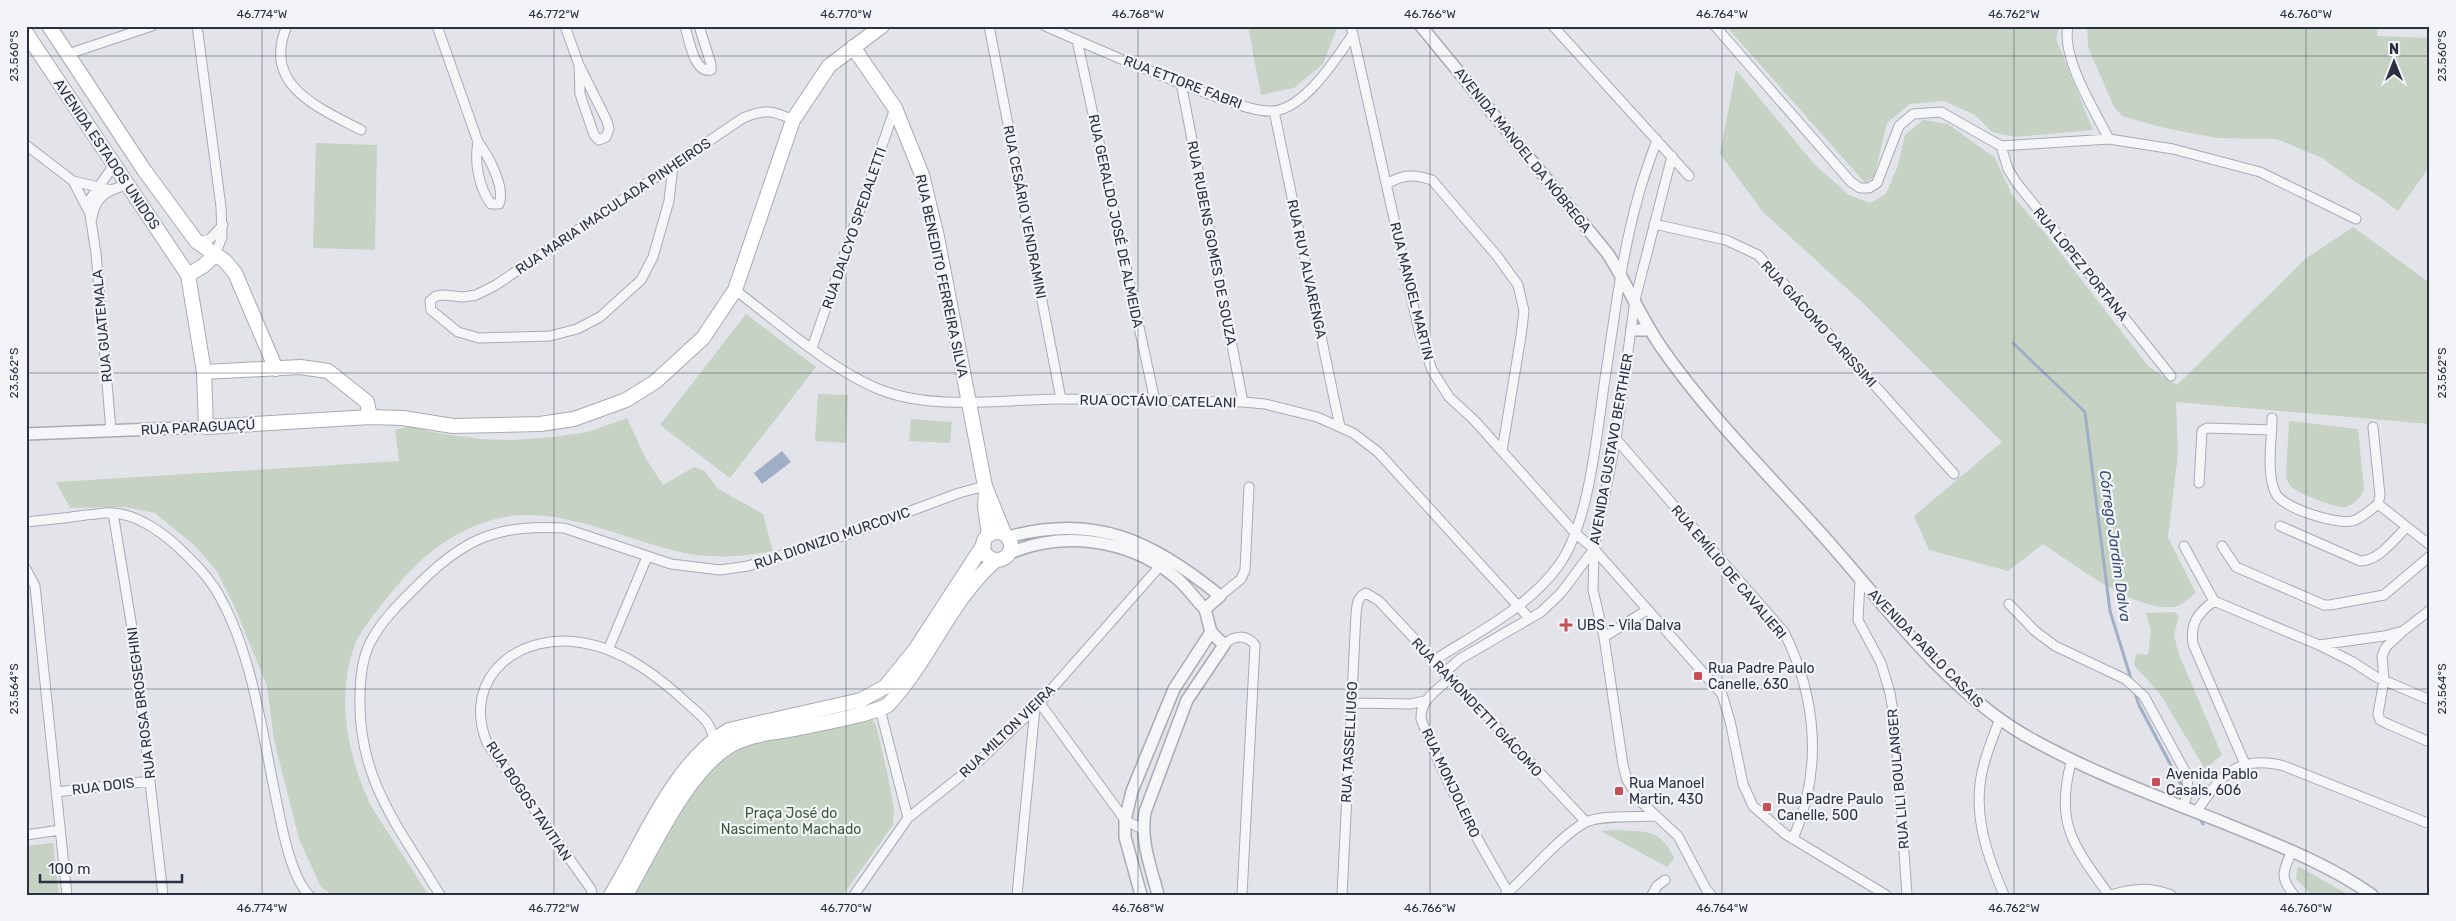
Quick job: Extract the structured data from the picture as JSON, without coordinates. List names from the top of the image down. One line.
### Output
{"streets":{"main road":["AVENIDA ESTADOS UNIDOS","RUA BENEDITO FERREIRA SILVA","RUA PARAGUAÇÚ"],"street":["RUA ETTORE FABRI","AVENIDA MANOEL DA NÓBREGA","RUA MARIA IMACULADA PINHEIROS","RUA CESÁRIO VENDRAMINI","RUA GERALDO JOSÉ DE ALMEIDA","RUA DALCYO SPEDALETTI","RUA RUBENS GOMES DE SOUZA","RUA LOPEZ PORTANA","RUA RUY ALVARENGA","RUA MANOEL MARTIN","RUA GIÁCOMO CARISSIMI","RUA GUATEMALA","RUA OCTÁVIO CATELANI","AVENIDA GUSTAVO BERTHIER","RUA DIONIZIO MURCOVIC","RUA EMÍLIO DE CAVALIERI","AVENIDA PABLO CASAIS","RUA ROSA BROSEGHINI","RUA RAMONDETTI GIÁCOMO","RUA MILTON VIEIRA","RUA TASSELLIUGO","RUA LILI BOULANGER","RUA MONJOLEIRO","RUA DOIS","RUA BOGOS TAVITIAN"]},"crossings":[["RUA ETTORE FABRI","RUA GERALDO JOSÉ DE ALMEIDA"],["RUA ETTORE FABRI","RUA RUBENS GOMES DE SOUZA"],["RUA ETTORE FABRI","RUA RUY ALVARENGA"],["AVENIDA MANOEL DA NÓBREGA","AVENIDA GUSTAVO BERTHIER"],["AVENIDA MANOEL DA NÓBREGA","AVENIDA PABLO CASAIS"],["RUA CESÁRIO VENDRAMINI","RUA OCTÁVIO CATELANI"],["RUA GERALDO JOSÉ DE ALMEIDA","RUA OCTÁVIO CATELANI"],["RUA DALCYO SPEDALETTI","RUA BENEDITO FERREIRA SILVA"],["RUA DALCYO SPEDALETTI","RUA OCTÁVIO CATELANI"],["RUA RUBENS GOMES DE SOUZA","RUA OCTÁVIO CATELANI"],["RUA RUY ALVARENGA","RUA OCTÁVIO CATELANI"],["RUA BENEDITO FERREIRA SILVA","RUA OCTÁVIO CATELANI"],["RUA BENEDITO FERREIRA SILVA","RUA DIONIZIO MURCOVIC"],["RUA MANOEL MARTIN","AVENIDA GUSTAVO BERTHIER"],["RUA MANOEL MARTIN","RUA EMÍLIO DE CAVALIERI"],["RUA GIÁCOMO CARISSIMI","AVENIDA GUSTAVO BERTHIER"],["RUA GUATEMALA","RUA PARAGUAÇÚ"],["RUA OCTÁVIO CATELANI","AVENIDA GUSTAVO BERTHIER"],["AVENIDA GUSTAVO BERTHIER","RUA EMÍLIO DE CAVALIERI"],["AVENIDA GUSTAVO BERTHIER","AVENIDA PABLO CASAIS"],["AVENIDA GUSTAVO BERTHIER","RUA RAMONDETTI GIÁCOMO"],["AVENIDA PABLO CASAIS","RUA LILI BOULANGER"],["RUA ROSA BROSEGHINI","RUA DOIS"],["RUA RAMONDETTI GIÁCOMO","RUA TASSELLIUGO"]],"water":["Córrego Jardim Dalva"],"parks":["Praça José do Nascimento Machado"],"places":{"health":["UBS - Vila Dalva"],"transit":["Rua Padre Paulo Canelle, 630","Avenida Pablo Casals, 606","Rua Manoel Martin, 430","Rua Padre Paulo Canelle, 500"]},"scale_bar":"100 m","north":"top","coordinates":["46.774°W","46.772°W","46.770°W","46.768°W","46.766°W","46.764°W","46.762°W","46.760°W","23.560°S","23.562°S","23.564°S"]}
